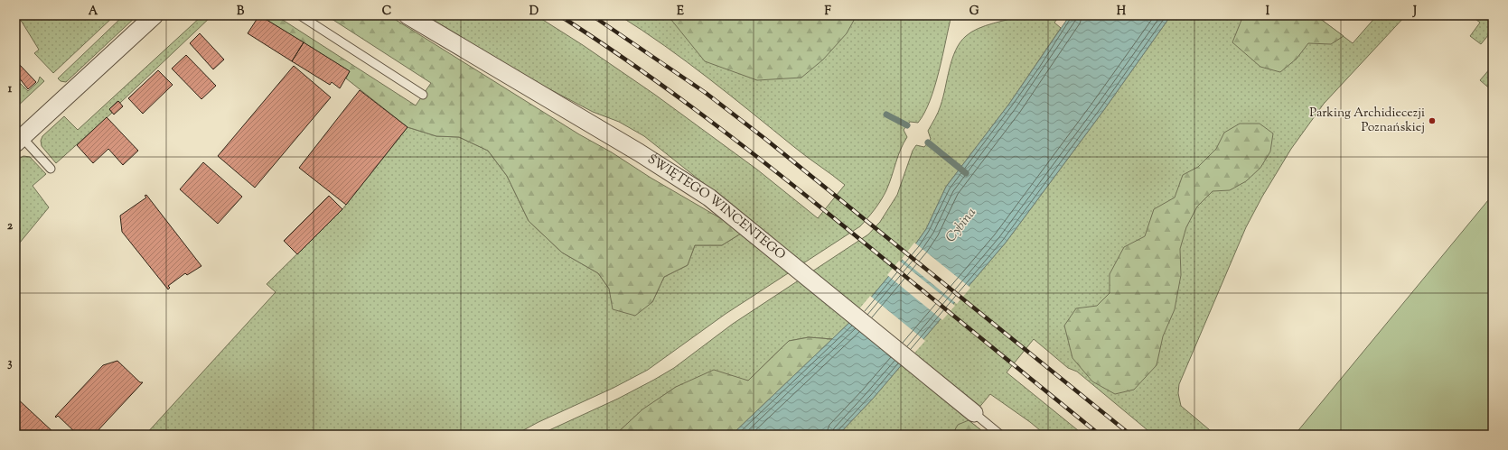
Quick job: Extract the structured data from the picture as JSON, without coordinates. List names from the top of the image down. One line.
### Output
{"streets":{"street":["ŚWIĘTEGO WINCENTEGO"]},"water":["Cybina"],"places":["Parking Archidiecezji Poznańskiej"],"grid":{"columns":["A","B","C","D","E","F","G","H","I","J"],"rows":["1","2","3"]}}
